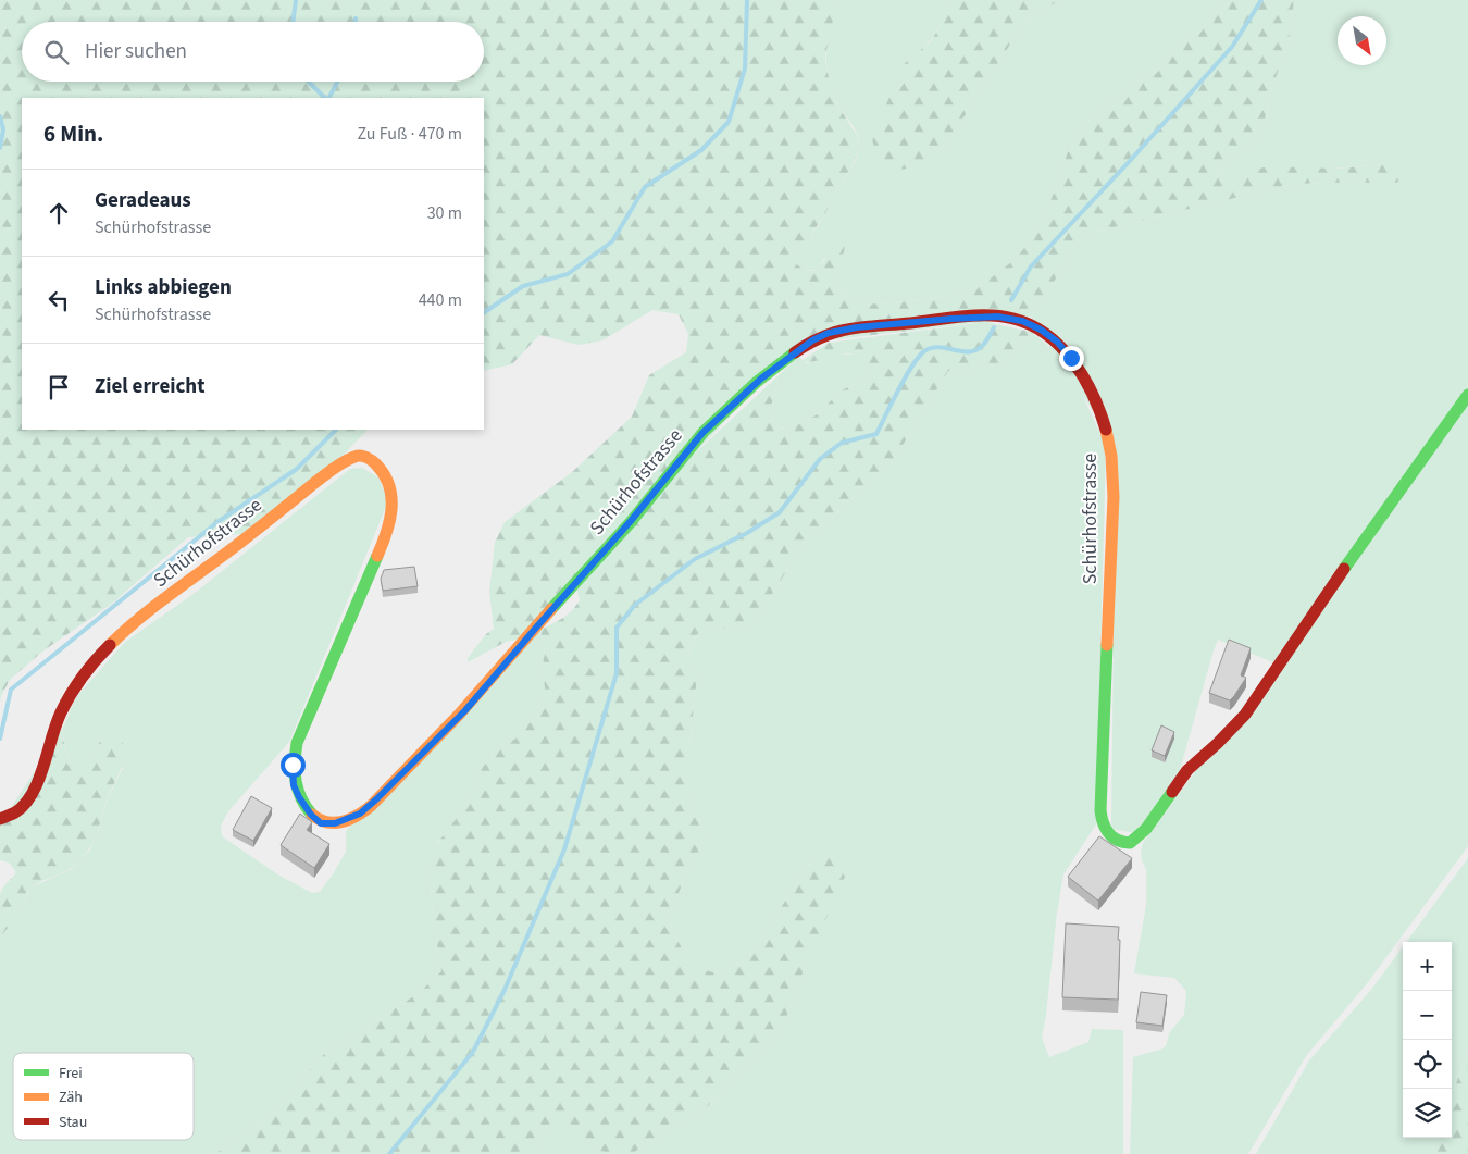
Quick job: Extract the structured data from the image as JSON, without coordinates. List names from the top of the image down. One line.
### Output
{"streets":{"street":["Schürhofstrasse"]},"legend":["Frei","Zäh","Stau"],"north":"bottom right","page":{"search":"Hier suchen","heading":["6 Min.","Zu Fuß · 470 m"],"list":[["Geradeaus","Schürhofstrasse","30 m"],["Links abbiegen","Schürhofstrasse","440 m"],"Ziel erreicht"],"map_buttons":["+","−"]}}
